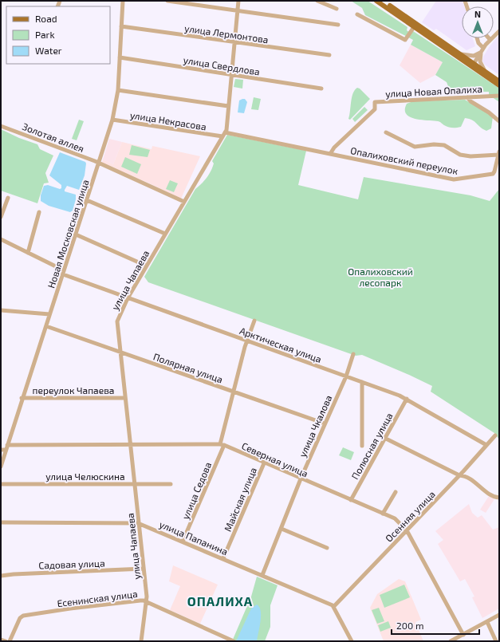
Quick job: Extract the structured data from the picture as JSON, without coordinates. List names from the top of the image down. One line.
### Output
{"streets":{"street":["улица Лермонтова","улица Свердлова","улица Новая Опалиха","улица Некрасова","Золотая аллея","Опалиховский переулок","Новая Московская улица","улица Чапаева","Арктическая улица","Полярная улица","переулок Чапаева","улица Чкалова","Полюсная улица","Северная улица","улица Челюскина","улица Седова","Майская улица","Осенняя улица","улица Папанина","Садовая улица","Есенинская улица"]},"crossings":[["улица Лермонтова","Новая Московская улица"],["улица Лермонтова","улица Чапаева"],["улица Свердлова","Новая Московская улица"],["улица Свердлова","улица Чапаева"],["улица Новая Опалиха","Опалиховский переулок"],["улица Некрасова","Новая Московская улица"],["улица Некрасова","улица Чапаева"],["Золотая аллея","Новая Московская улица"],["Золотая аллея","улица Чапаева"],["Новая Московская улица","Арктическая улица"],["Новая Московская улица","Полярная улица"],["Новая Московская улица","переулок Чапаева"],["Новая Московская улица","Северная улица"],["улица Чапаева","Арктическая улица"],["улица Чапаева","Полярная улица"],["улица Чапаева","переулок Чапаева"],["улица Чапаева","Северная улица"],["улица Чапаева","улица Челюскина"],["улица Чапаева","улица Папанина"],["улица Чапаева","Садовая улица"],["улица Чапаева","Есенинская улица"],["Арктическая улица","улица Чкалова"],["Арктическая улица","Полюсная улица"],["Арктическая улица","улица Седова"],["Арктическая улица","Осенняя улица"],["Полярная улица","улица Чкалова"],["Полярная улица","улица Седова"],["улица Чкалова","Северная улица"],["улица Чкалова","улица Папанина"],["Полюсная улица","Северная улица"],["Северная улица","улица Седова"],["Северная улица","Майская улица"],["Северная улица","Осенняя улица"],["улица Седова","улица Папанина"],["Майская улица","улица Папанина"],["Осенняя улица","улица Папанина"]],"districts":["ОПАЛИХА"],"parks":["Опалиховский лесопарк"],"legend":["Road","Park","Water"],"scale_bar":"200 m","north":"top"}
